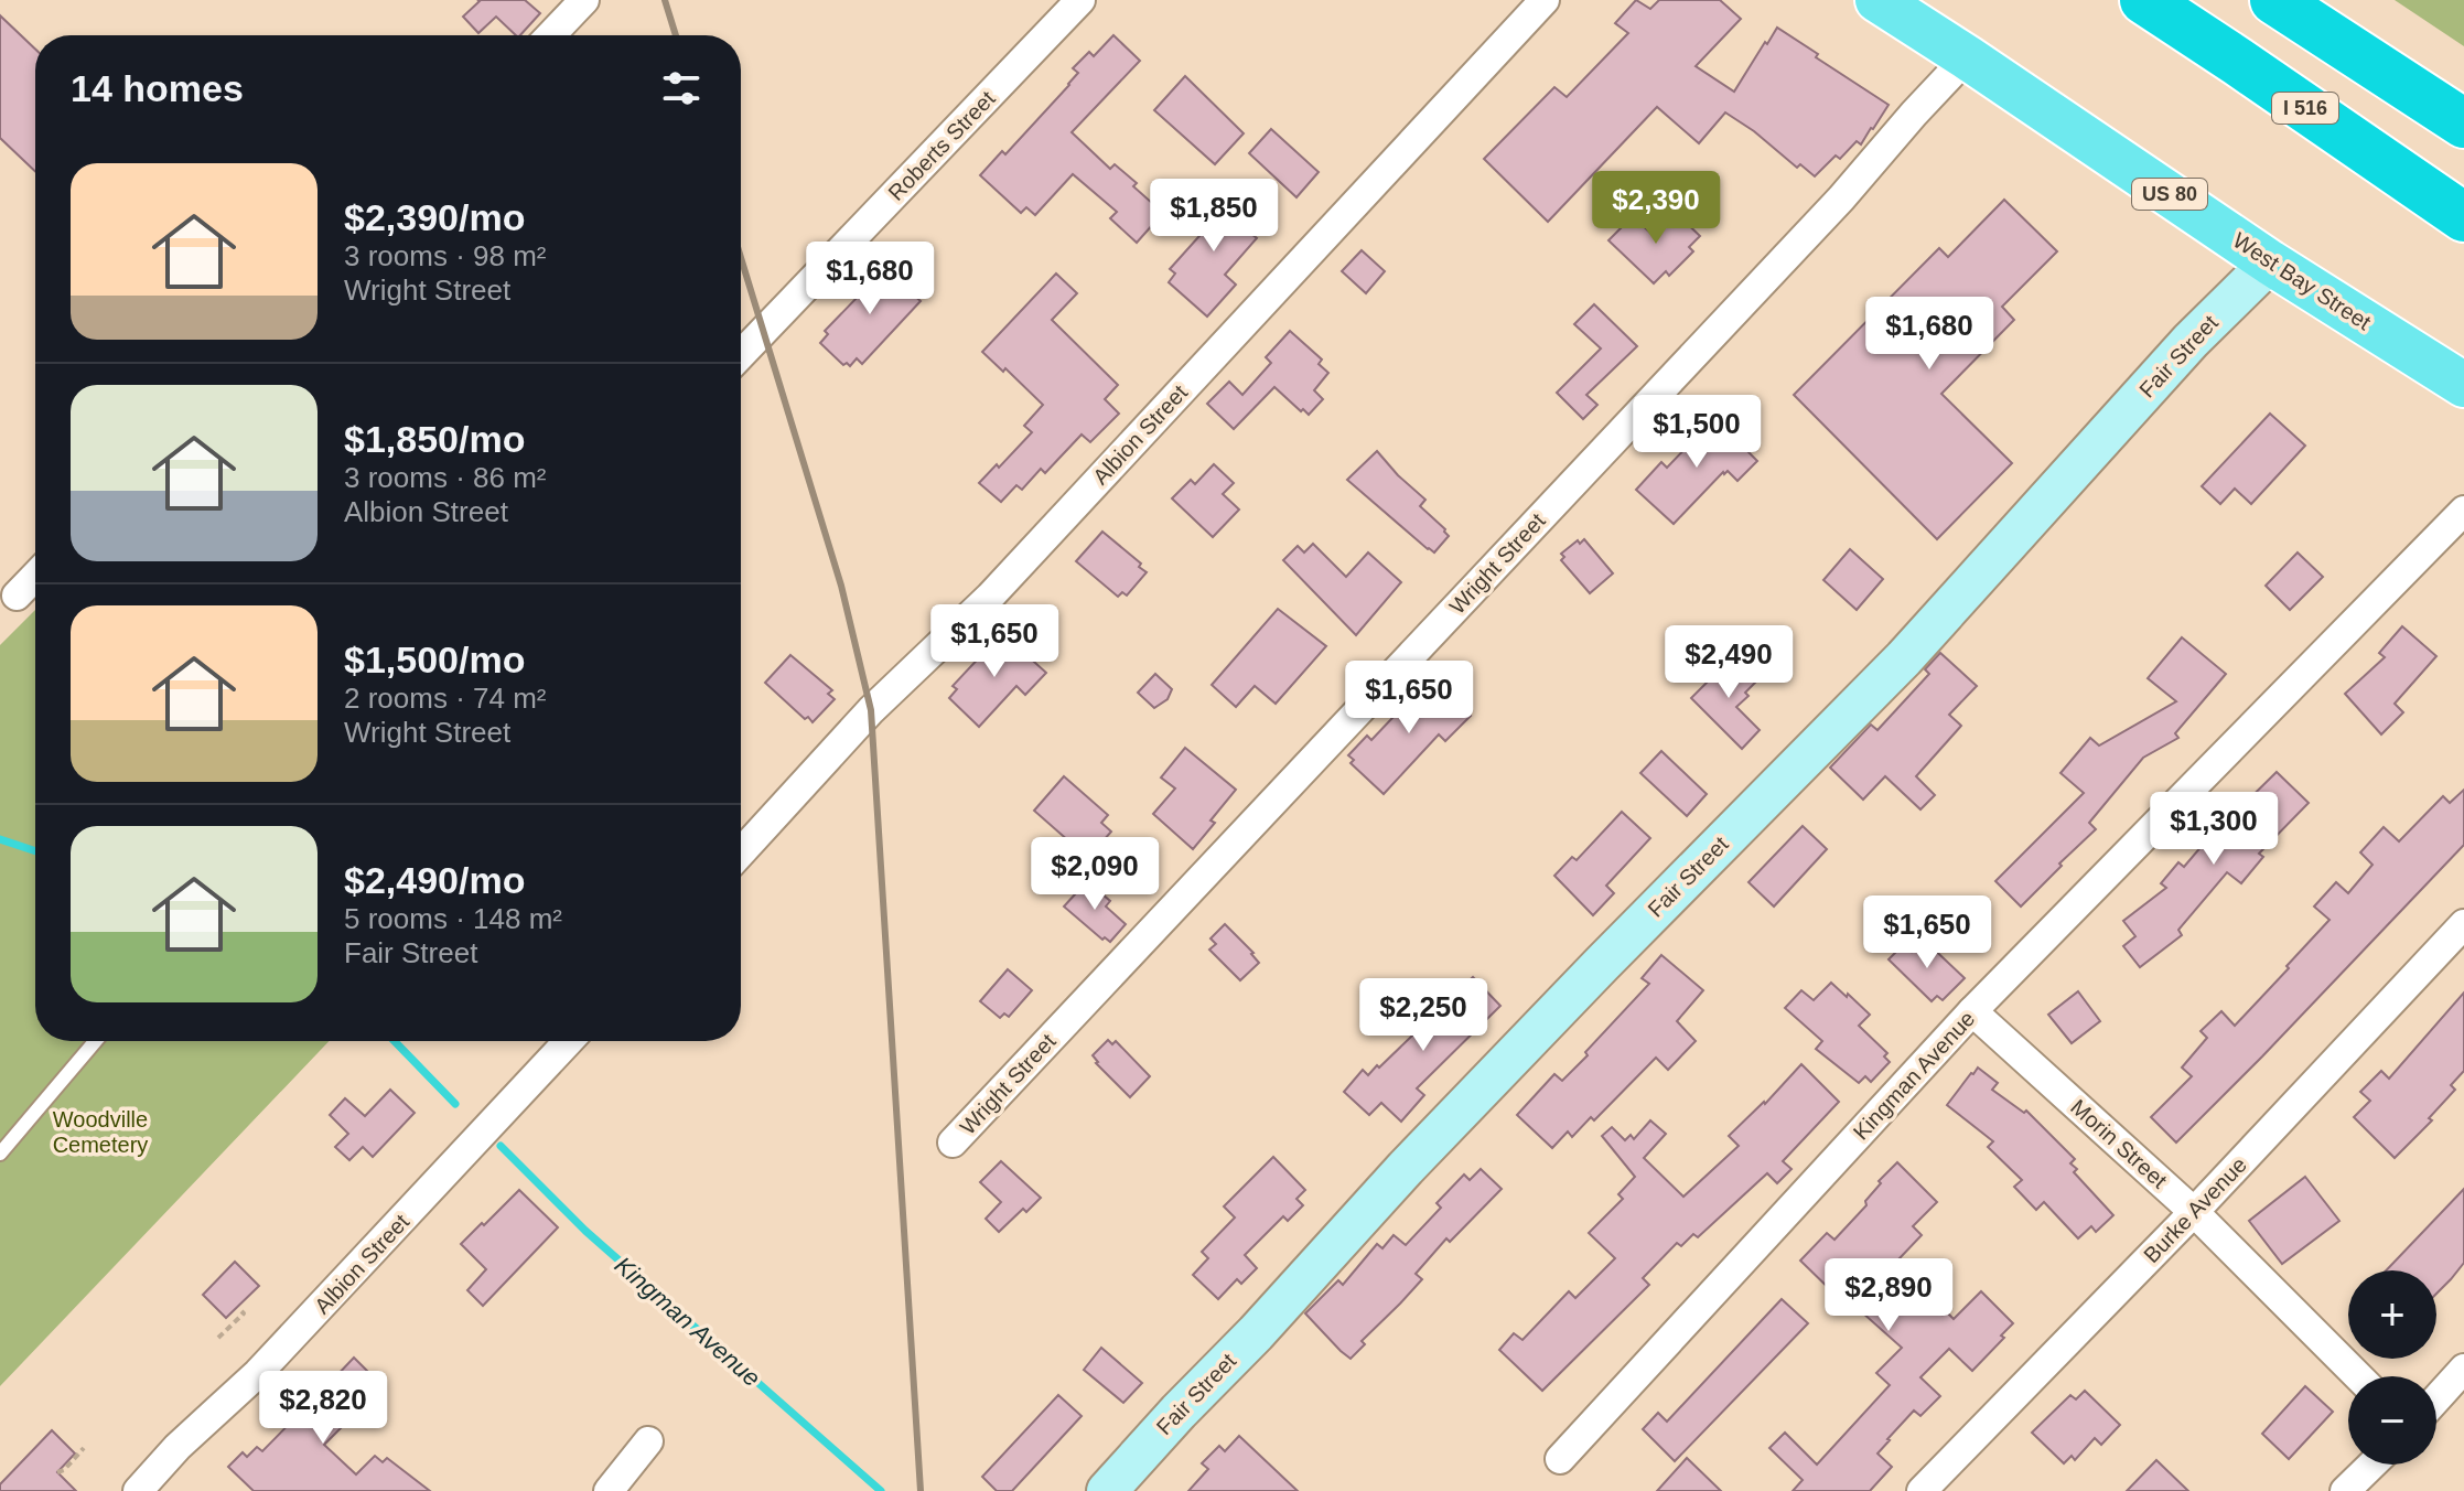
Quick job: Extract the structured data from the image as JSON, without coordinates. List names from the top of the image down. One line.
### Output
{"streets":{"highway":["I 516"],"main road":["US 80","West Bay Street"],"street":["Roberts Street","Fair Street","Albion Street","Wright Street","Kingman Avenue","Morin Street","Burke Avenue"]},"crossings":[["West Bay Street","Fair Street"],["West Bay Street","Wright Street"],["Kingman Avenue","Morin Street"],["Morin Street","Burke Avenue"]],"water":["Kingman Avenue"],"parks":["Woodville Cemetery"],"page":{"heading":"14 homes","list":[{"name":"$2,390/mo","note":"3 rooms · 98 m² · Wright Street"},{"name":"$1,850/mo","note":"3 rooms · 86 m² · Albion Street"},{"name":"$1,500/mo","note":"2 rooms · 74 m² · Wright Street"},{"name":"$2,490/mo","note":"5 rooms · 148 m² · Fair Street"}],"price":["$2,390","$1,850","$1,680","$1,680","$1,500","$1,650","$2,490","$1,650","$1,300","$2,090","$1,650","$2,250","$2,890","$2,820"],"map_buttons":["+","−"]}}
